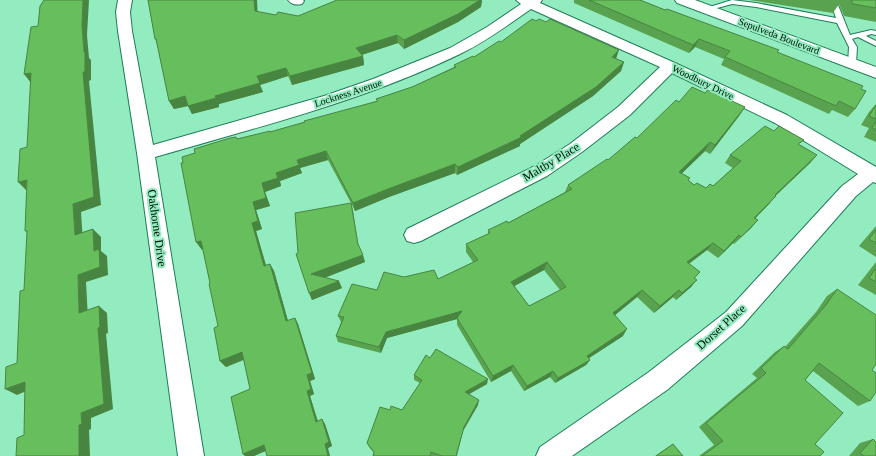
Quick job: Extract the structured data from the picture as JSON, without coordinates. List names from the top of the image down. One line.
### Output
{"streets":{"main road":["Sepulveda Boulevard"],"street":["Woodbury Drive","Lockness Avenue","Maltby Place","Oakhorne Drive","Dorset Place"]},"crossings":[["Woodbury Drive","Lockness Avenue"],["Woodbury Drive","Maltby Place"],["Woodbury Drive","Dorset Place"],["Lockness Avenue","Oakhorne Drive"]]}
